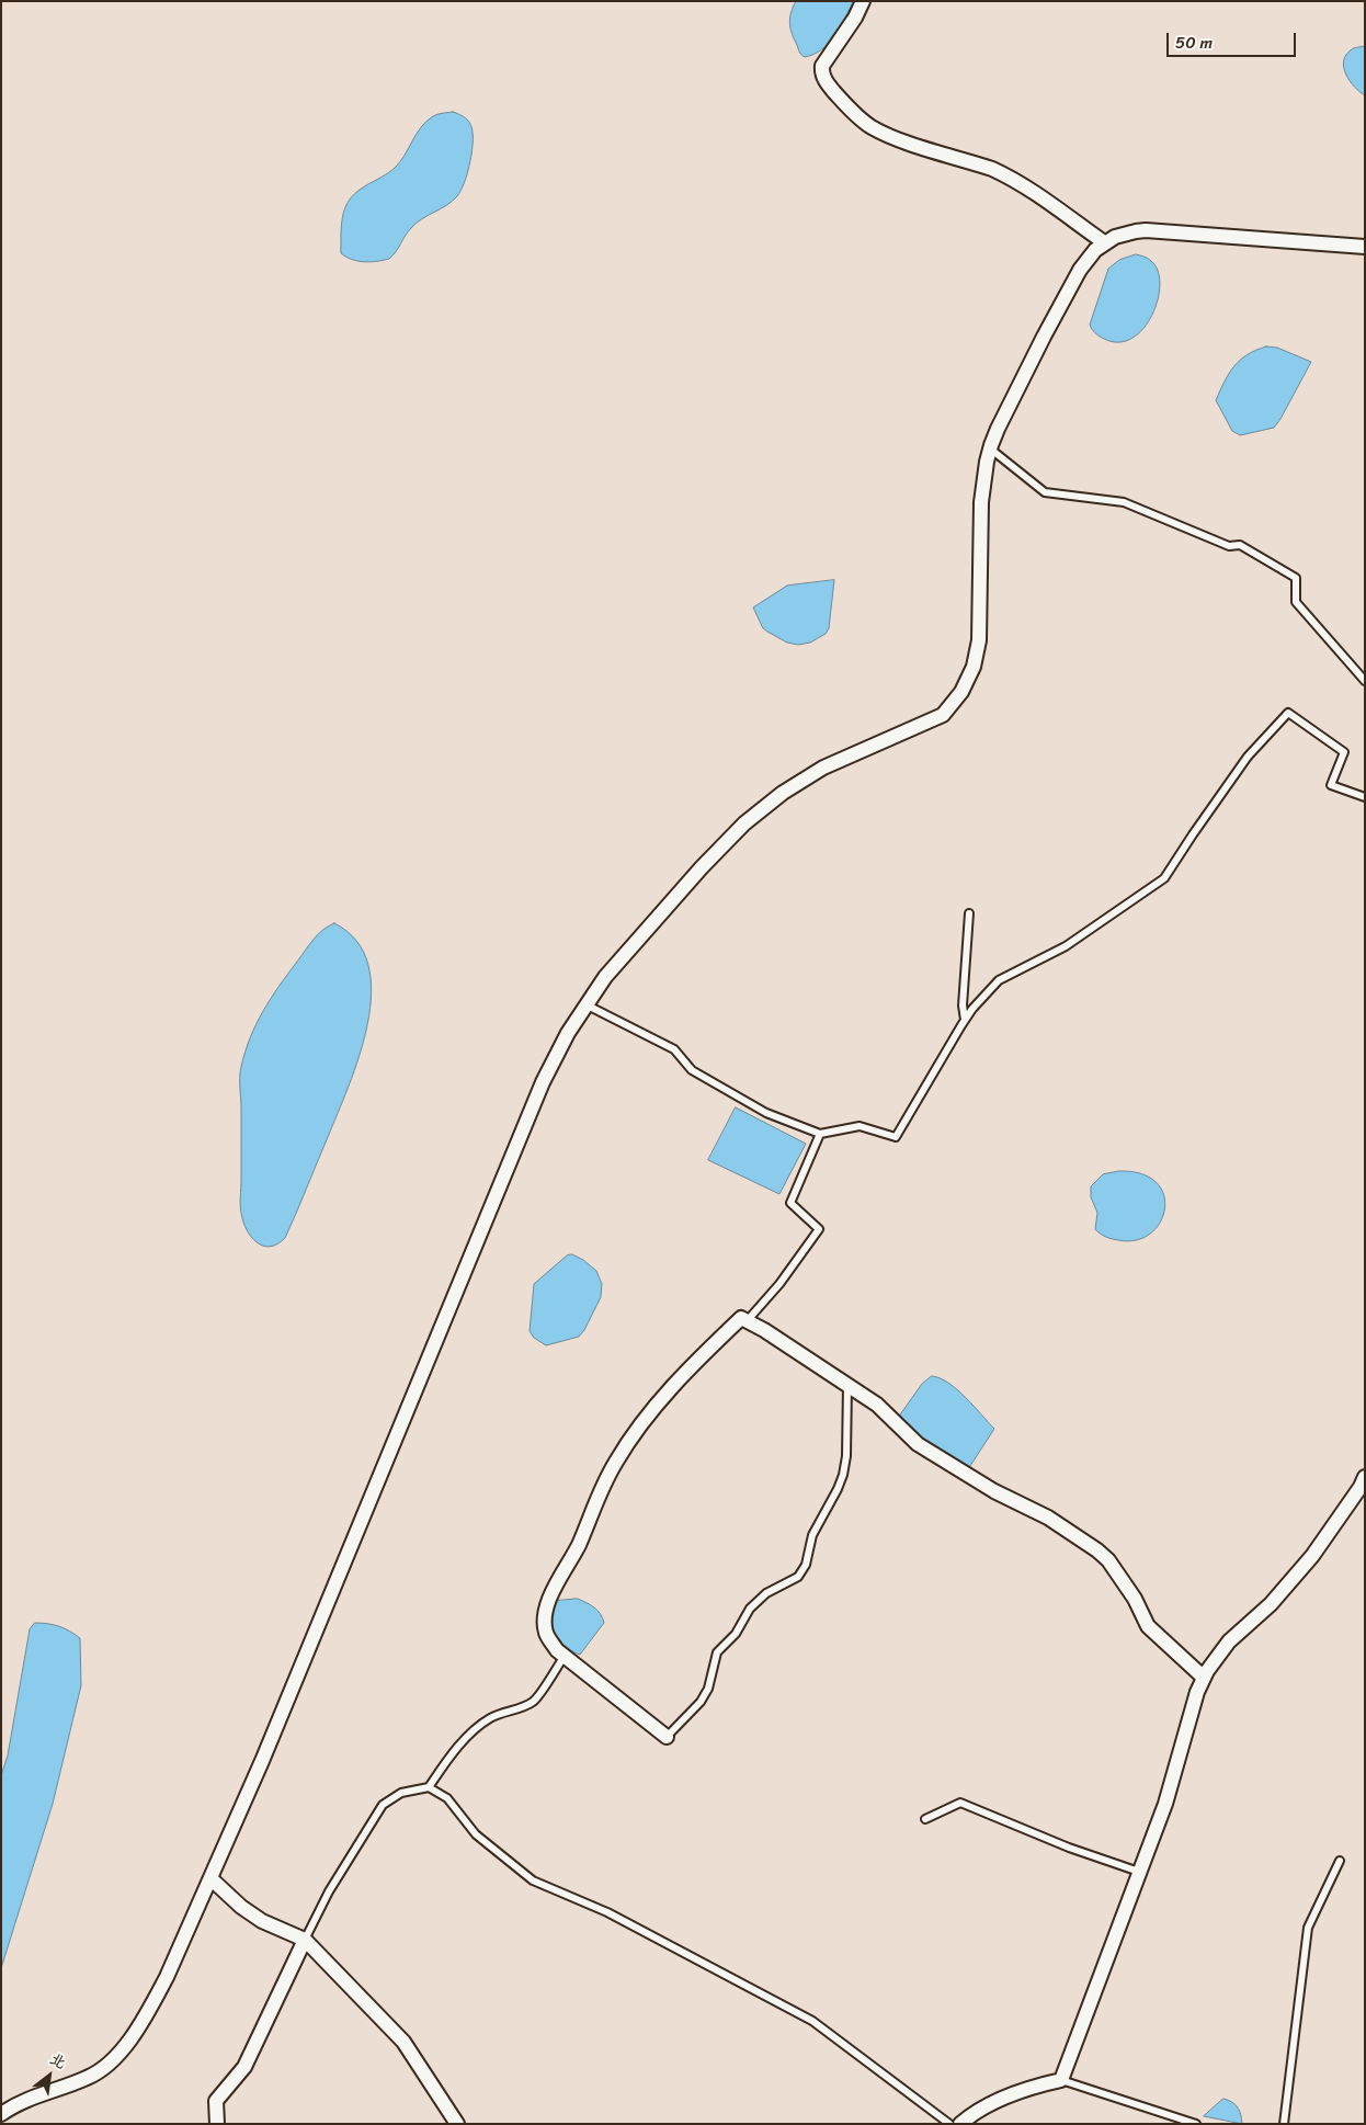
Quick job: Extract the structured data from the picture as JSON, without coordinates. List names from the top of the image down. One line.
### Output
{"scale_bar":"50 m","north":"top right"}
